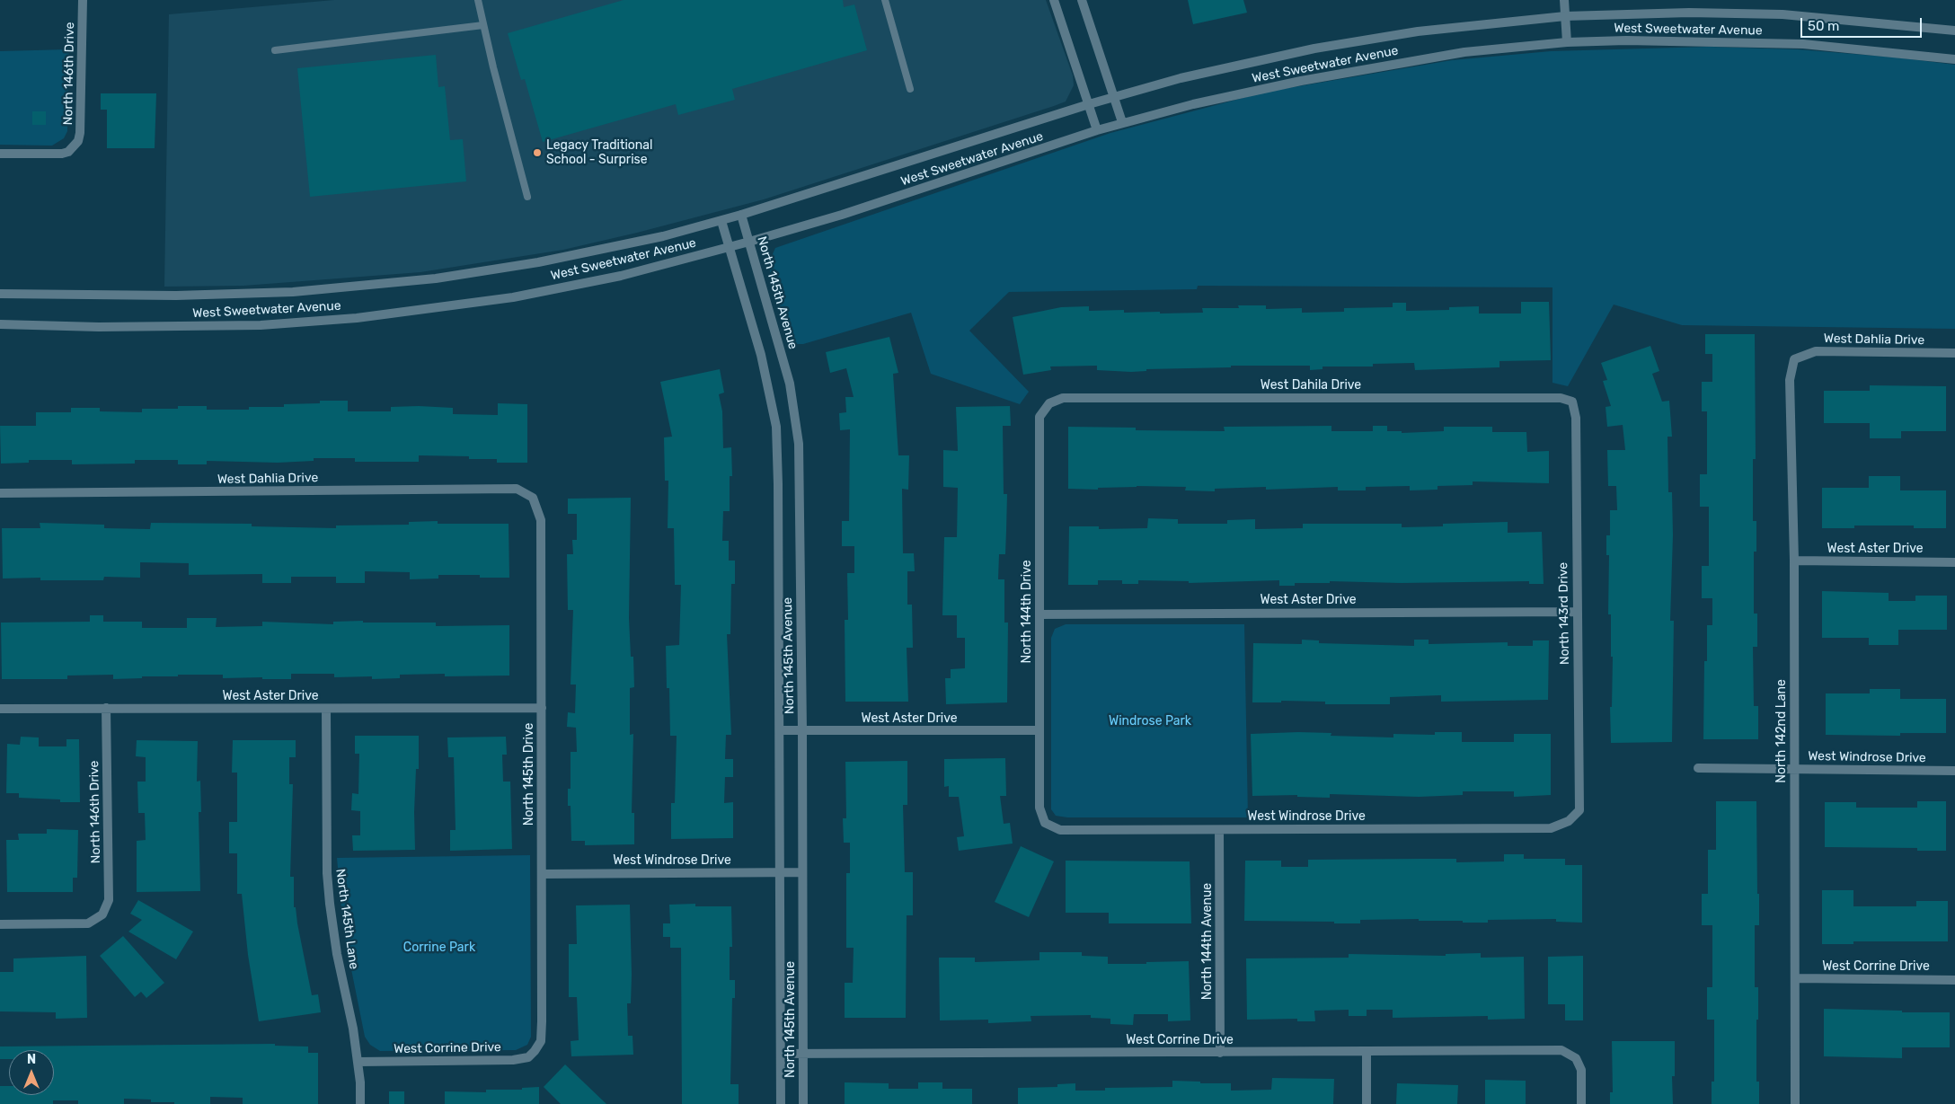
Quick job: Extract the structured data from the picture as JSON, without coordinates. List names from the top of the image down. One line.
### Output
{"streets":{"street":["West Sweetwater Avenue","North 146th Drive","North 145th Avenue","West Dahlia Drive","West Dahila Drive","West Aster Drive","North 144th Drive","North 143rd Drive","North 142nd Lane","West Windrose Drive","North 145th Drive","North 145th Lane","North 144th Avenue","West Corrine Drive"]},"crossings":[["West Sweetwater Avenue","North 145th Avenue"],["North 146th Drive","West Aster Drive"],["North 145th Avenue","West Aster Drive"],["North 145th Avenue","West Windrose Drive"],["North 145th Avenue","West Corrine Drive"],["West Dahlia Drive","North 142nd Lane"],["West Dahlia Drive","North 145th Drive"],["West Dahila Drive","North 144th Drive"],["West Dahila Drive","North 143rd Drive"],["West Aster Drive","North 144th Drive"],["West Aster Drive","North 143rd Drive"],["West Aster Drive","North 142nd Lane"],["West Aster Drive","North 145th Drive"],["West Aster Drive","North 145th Lane"],["North 144th Drive","West Windrose Drive"],["North 143rd Drive","West Windrose Drive"],["North 142nd Lane","West Windrose Drive"],["North 142nd Lane","West Corrine Drive"],["West Windrose Drive","North 145th Drive"],["West Windrose Drive","North 144th Avenue"],["North 145th Drive","West Corrine Drive"],["North 145th Lane","West Corrine Drive"],["North 144th Avenue","West Corrine Drive"]],"parks":["Windrose Park","Corrine Park"],"places":["Legacy Traditional School - Surprise"],"scale_bar":"50 m","north":"top"}
